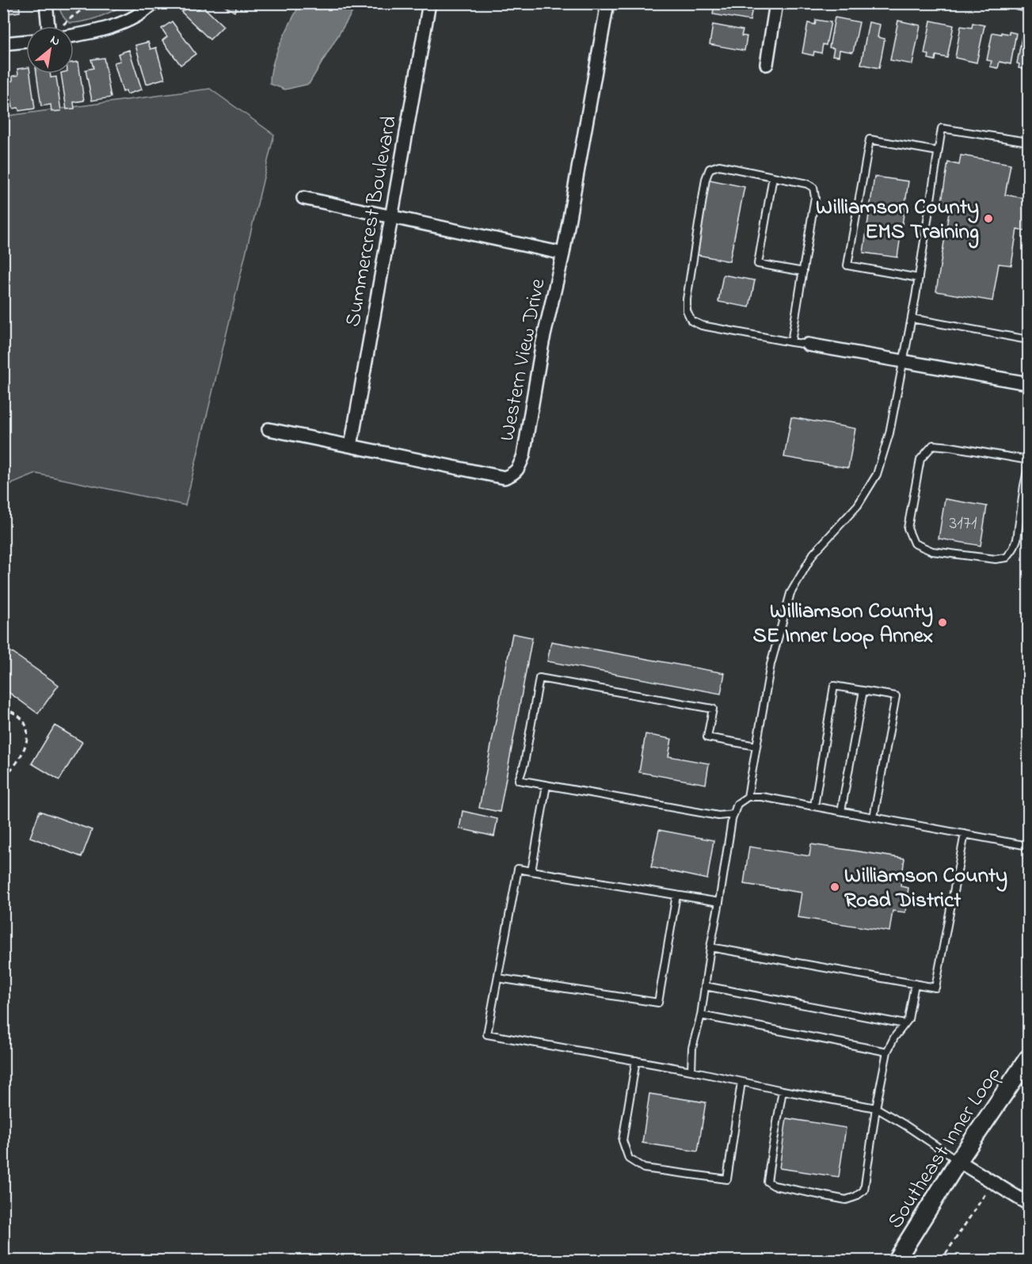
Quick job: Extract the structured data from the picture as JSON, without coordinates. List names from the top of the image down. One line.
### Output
{"streets":{"main road":["Southeast Inner Loop"],"street":["Summercrest Boulevard","Western View Drive"]},"crossings":[["Summercrest Boulevard","Western View Drive"]],"places":["Williamson County EMS Training","Williamson County SE Inner Loop Annex","Williamson County Road District"],"house_numbers":["3171"],"north":"top right"}
